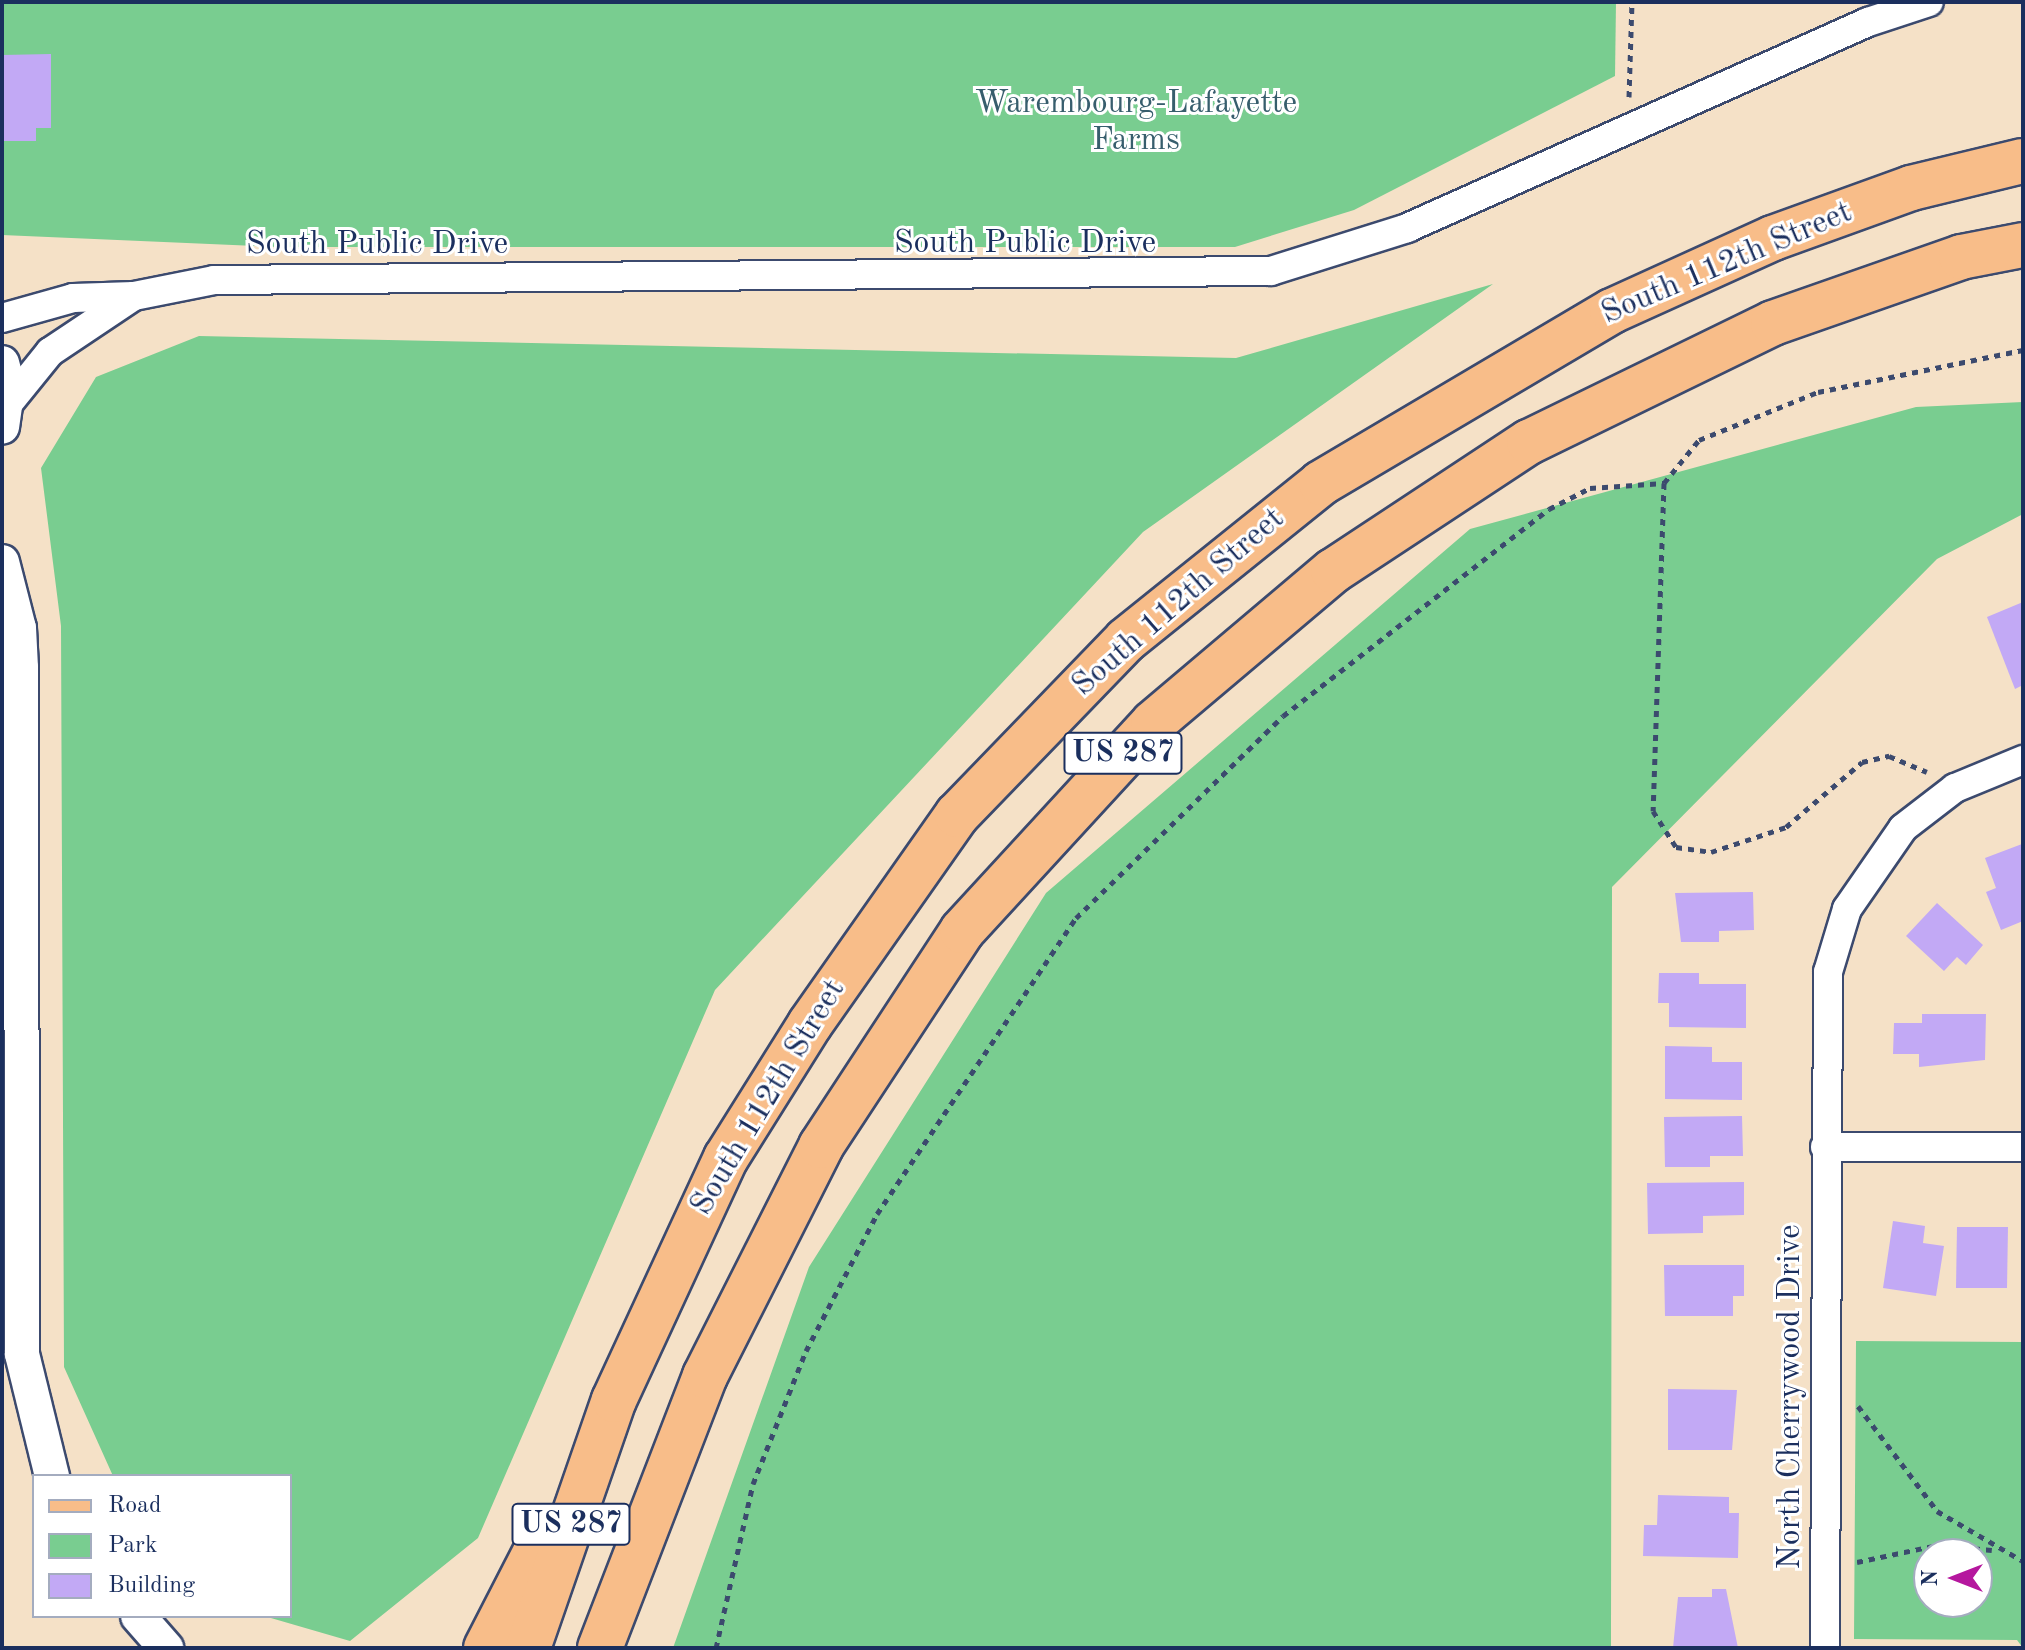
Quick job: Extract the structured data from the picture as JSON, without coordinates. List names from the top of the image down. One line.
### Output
{"streets":{"main road":["South 112th Street","US 287"],"street":["South Public Drive","North Cherrywood Drive"]},"parks":["Warembourg-Lafayette Farms"],"legend":["Road","Park","Building"],"north":"left"}
